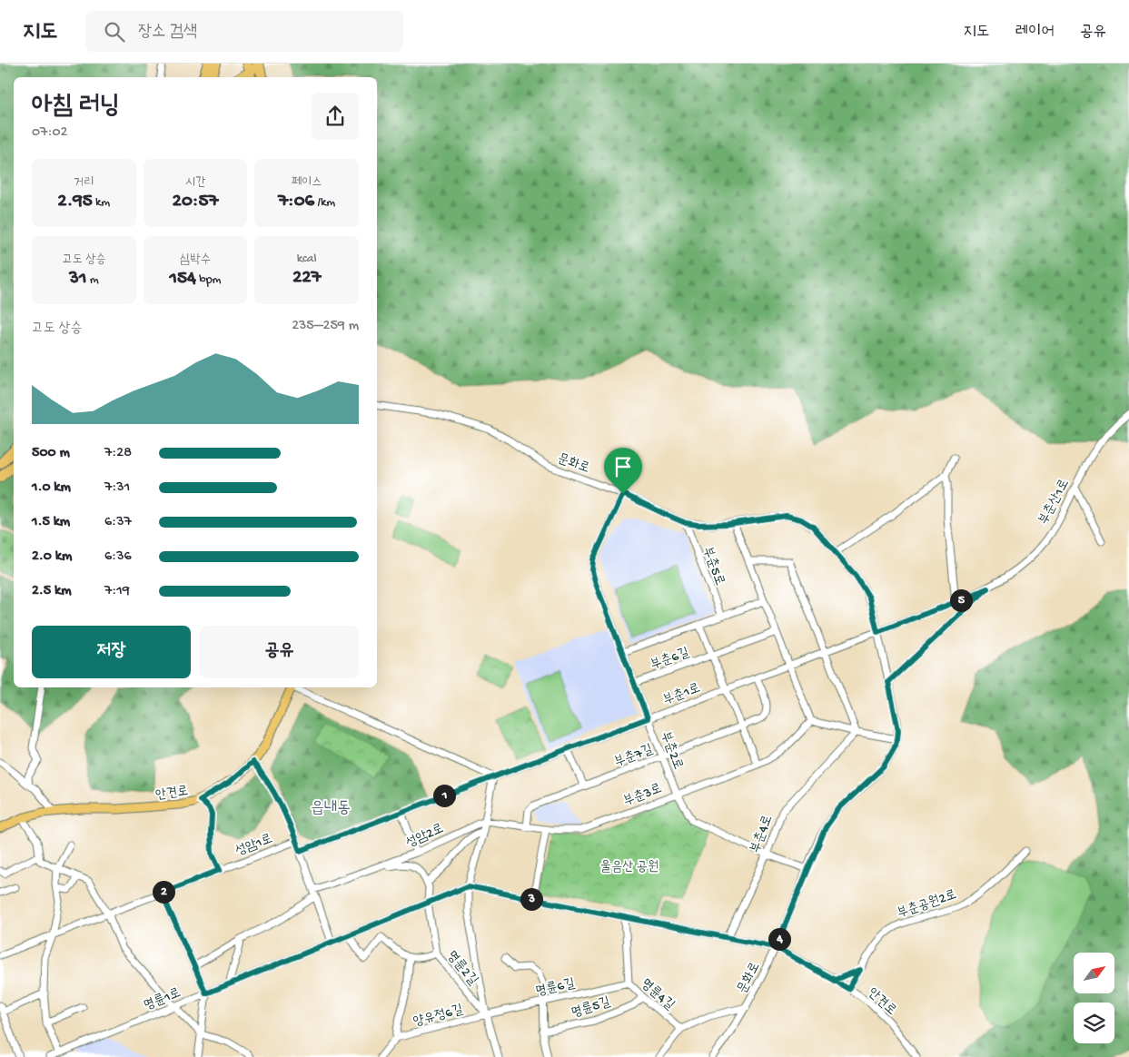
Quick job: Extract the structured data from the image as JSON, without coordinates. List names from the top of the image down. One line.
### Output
{"streets":{"main road":["안견로"],"street":["문화로","부춘산1로","부춘5로","부춘6길","부춘1로","부춘2로","부춘7길","부춘3로","부춘4로","성암2로","성암1로","부춘공원2로","명륜2길","명륜6길","명륜4길","명륜1로","명륜5길","양유정6길"]},"crossings":[["문화로","부춘산1로"],["문화로","부춘5로"],["문화로","부춘1로"],["문화로","부춘2로"],["문화로","안견로"],["부춘산1로","부춘1로"],["부춘6길","부춘2로"],["부춘1로","부춘2로"],["부춘1로","부춘7길"],["부춘2로","부춘7길"],["부춘2로","부춘3로"],["부춘2로","부춘4로"],["부춘7길","부춘3로"],["안견로","부춘공원2로"],["부춘3로","성암2로"],["명륜2길","명륜6길"],["명륜2길","명륜1로"],["명륜2길","양유정6길"],["명륜6길","명륜4길"],["명륜6길","양유정6길"],["명륜4길","명륜5길"]],"districts":["읍내동"],"parks":["울음산 공원"],"north":"top right","page":{"header":"지도","search":"장소 검색","nav":["지도","레이어","공유"],"heading":["아침 러닝","07:02"],"stats":[["거리","2.95 km"],["시간","20:57"],["페이스","7:06 /km"],["고도 상승","31 m"],["심박수","154 bpm"],["kcal","227"]],"chart":["고도 상승","235–259 m"],"list":[{"name":"500 m","note":"7:28"},{"name":"1.0 km","note":"7:31"},{"name":"1.5 km","note":"6:37"},{"name":"2.0 km","note":"6:36"},{"name":"2.5 km","note":"7:19"}],"pins":["5","1","2","3","4"],"buttons":["저장","공유"]}}
